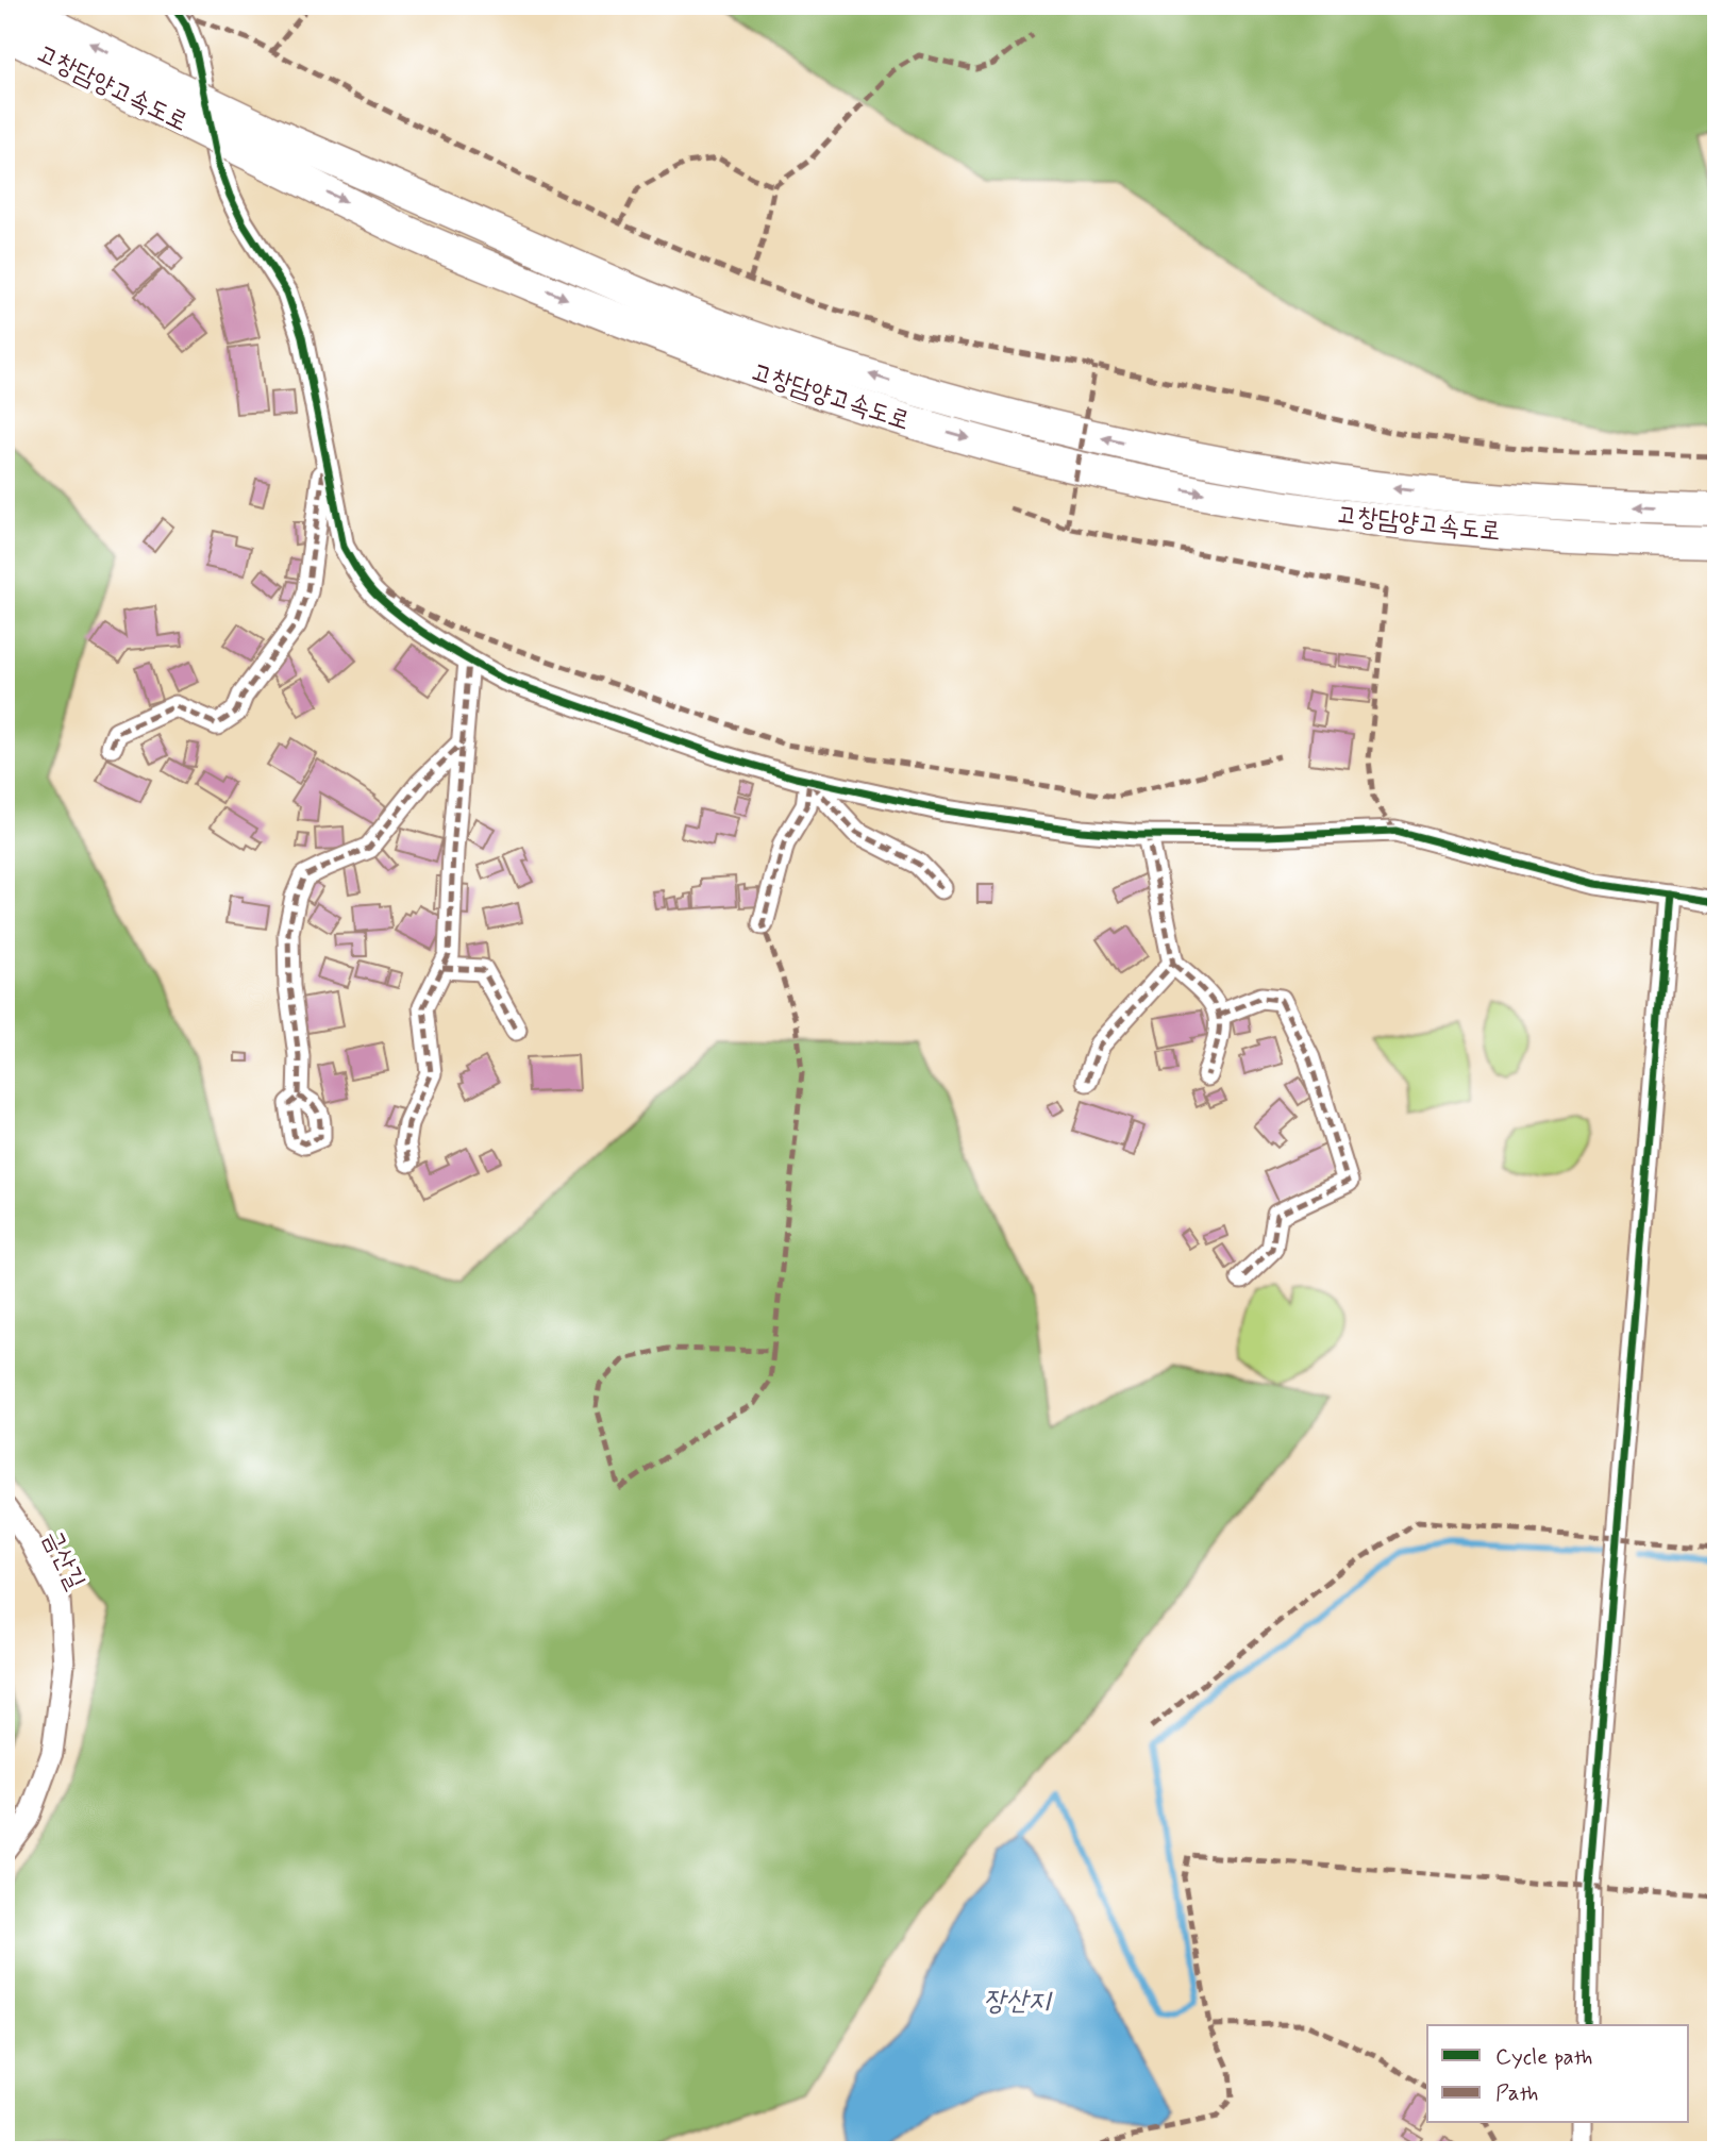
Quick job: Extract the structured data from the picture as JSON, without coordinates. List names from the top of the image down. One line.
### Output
{"streets":{"highway":["고창담양고속도로"],"street":["금산길"]},"water":["장산지"],"legend":["Cycle path","Path"]}
